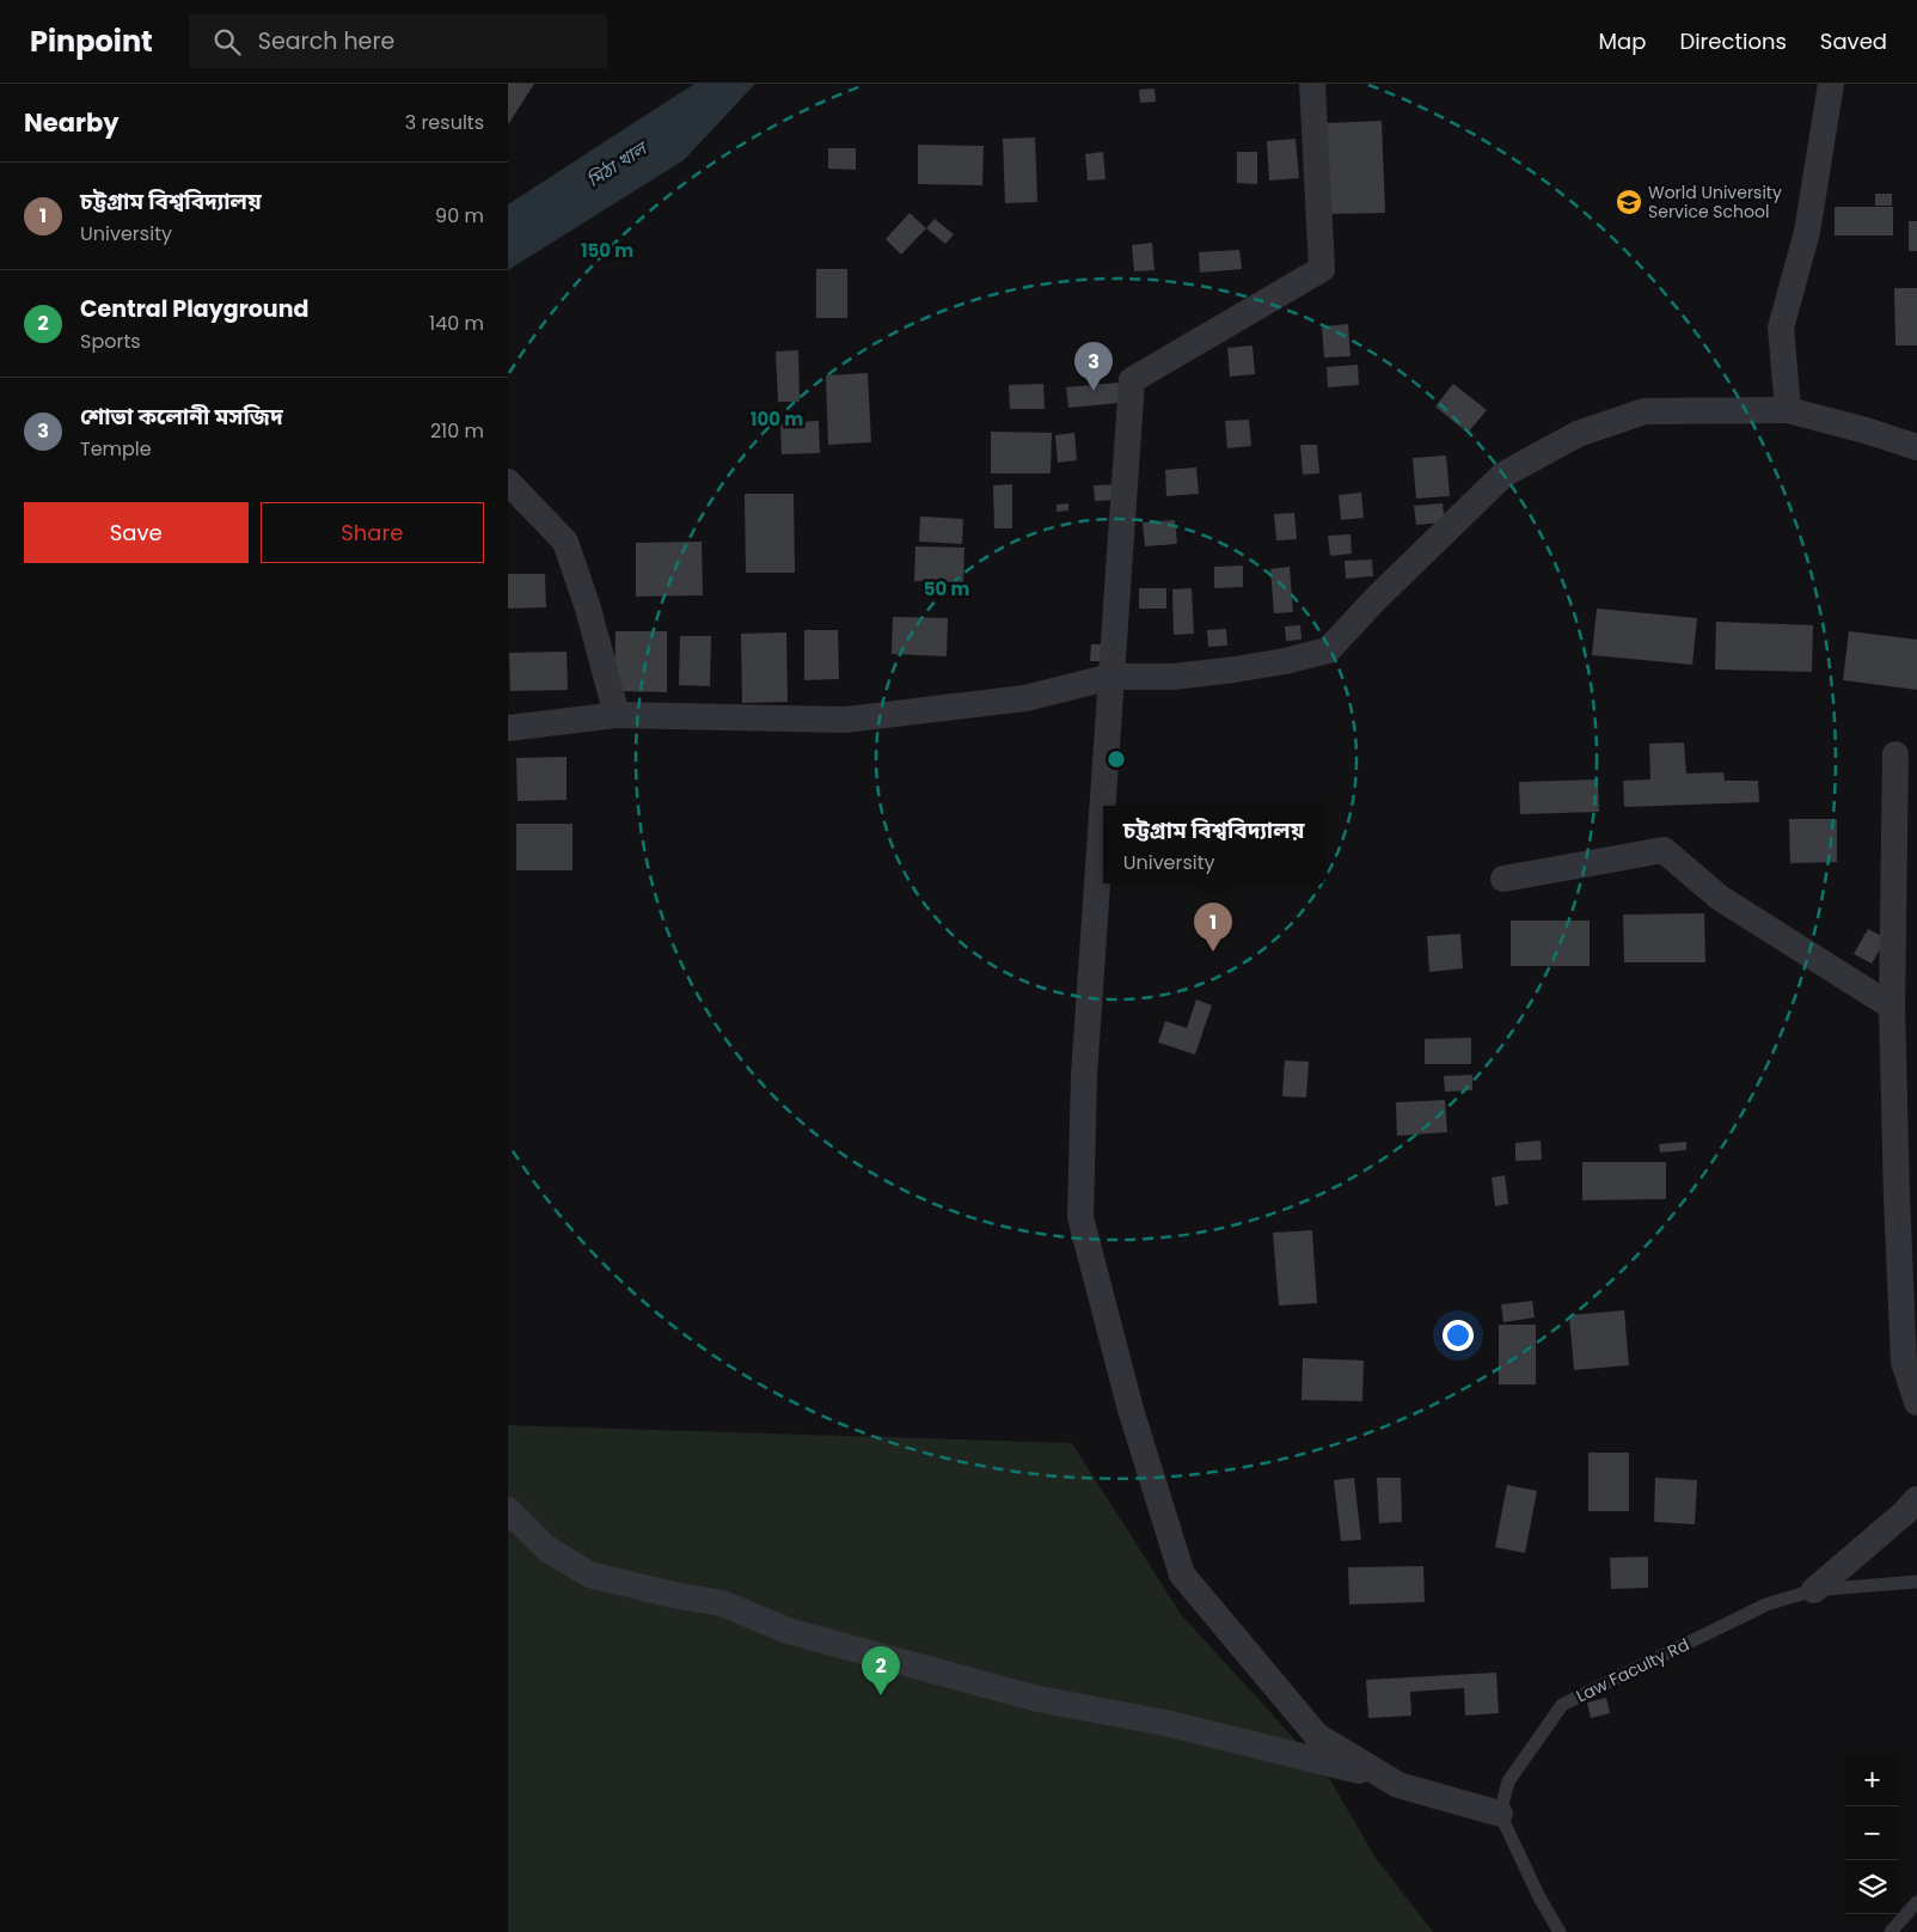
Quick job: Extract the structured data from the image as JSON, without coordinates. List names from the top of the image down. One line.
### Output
{"streets":{"lane":["Law Faculty Rd"]},"water":["মিঠা খাল"],"places":{"school or university":["World University Service School"]},"page":{"header":"Pinpoint","search":"Search here","nav":["Map","Directions","Saved"],"heading":["Nearby","3 results"],"list":[{"mark":"1","name":"চট্টগ্রাম বিশ্ববিদ্যালয়","note":"University","value":"90 m"},{"mark":"2","name":"Central Playground","note":"Sports","value":"140 m"},{"mark":"3","name":"শোভা কলোনী মসজিদ","note":"Temple","value":"210 m"}],"pins":["3","1","2"],"buttons":["Save","Share"],"popup":["চট্টগ্রাম বিশ্ববিদ্যালয়","University"],"map_buttons":["+","−"]},"rings":["150 m","100 m","50 m"]}
